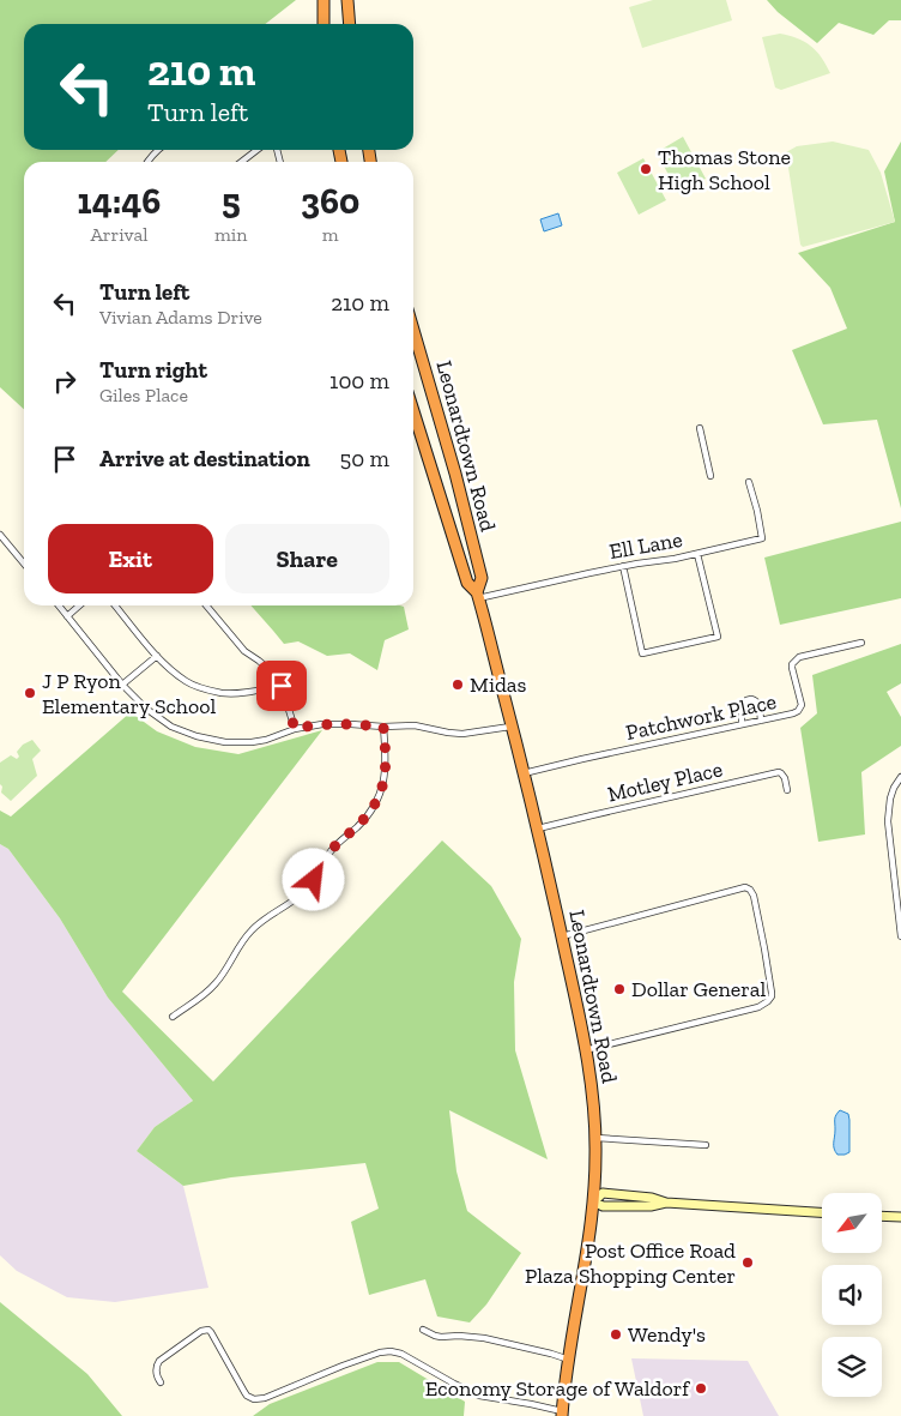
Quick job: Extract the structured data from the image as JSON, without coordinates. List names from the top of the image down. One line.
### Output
{"streets":{"highway":["Leonardtown Road"],"street":["Ell Lane","Patchwork Place","Motley Place"]},"crossings":[["Leonardtown Road","Ell Lane"],["Leonardtown Road","Patchwork Place"],["Leonardtown Road","Motley Place"]],"places":["Thomas Stone High School","Midas","J P Ryon Elementary School","Dollar General","Post Office Road Plaza Shopping Center","Wendy's","Economy Storage of Waldorf"],"north":"bottom left","page":{"turn":["210 m","Turn left"],"eta":["14:46","Arrival","5","min","360","m"],"list":[{"name":"Turn left","note":"Vivian Adams Drive","value":"210 m"},{"name":"Turn right","note":"Giles Place","value":"100 m"},{"name":"Arrive at destination","value":"50 m"}],"buttons":["Exit","Share"]}}
